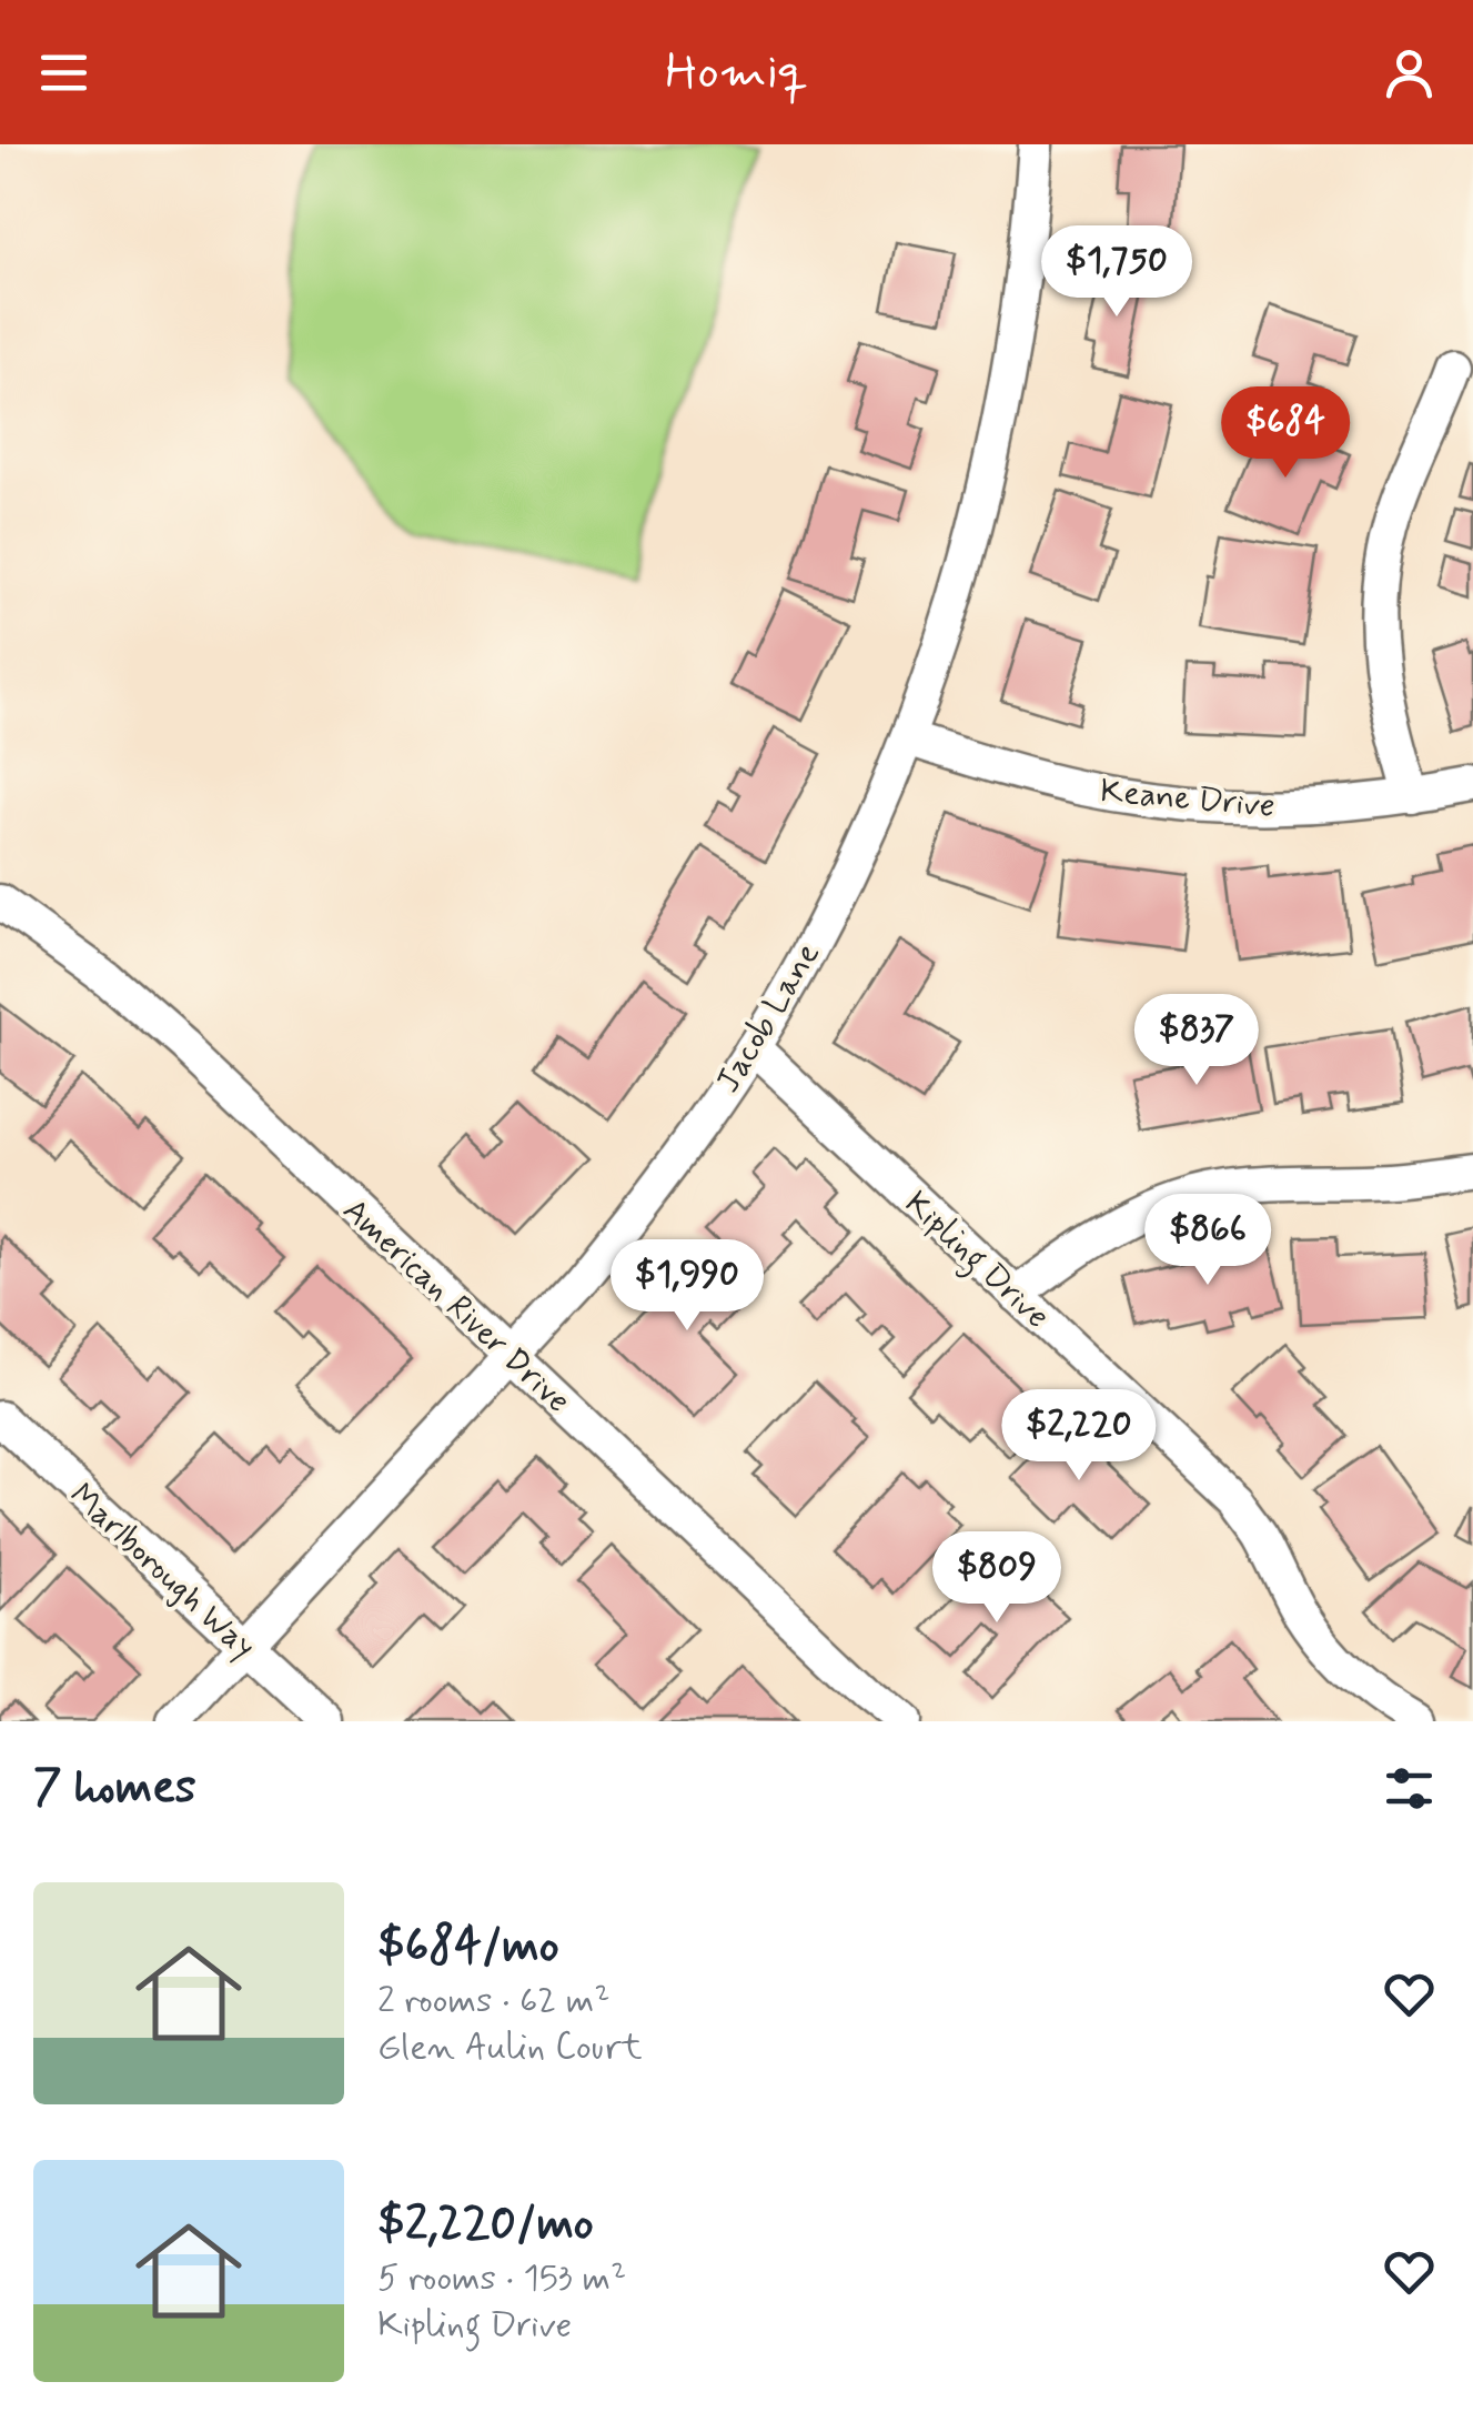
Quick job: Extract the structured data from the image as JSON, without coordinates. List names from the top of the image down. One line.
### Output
{"streets":{"street":["Keane Drive","Jacob Lane","Kipling Drive","American River Drive","Marlborough Way"]},"crossings":[["Keane Drive","Jacob Lane"],["Jacob Lane","Kipling Drive"],["Jacob Lane","American River Drive"],["Jacob Lane","Marlborough Way"]],"page":{"header":"Homiq","price":["$1,750","$684","$837","$866","$1,990","$2,220","$809"],"heading":"7 homes","list":[{"name":"$684/mo","note":"2 rooms · 62 m² · Glen Aulin Court"},{"name":"$2,220/mo","note":"5 rooms · 153 m² · Kipling Drive"}]}}
